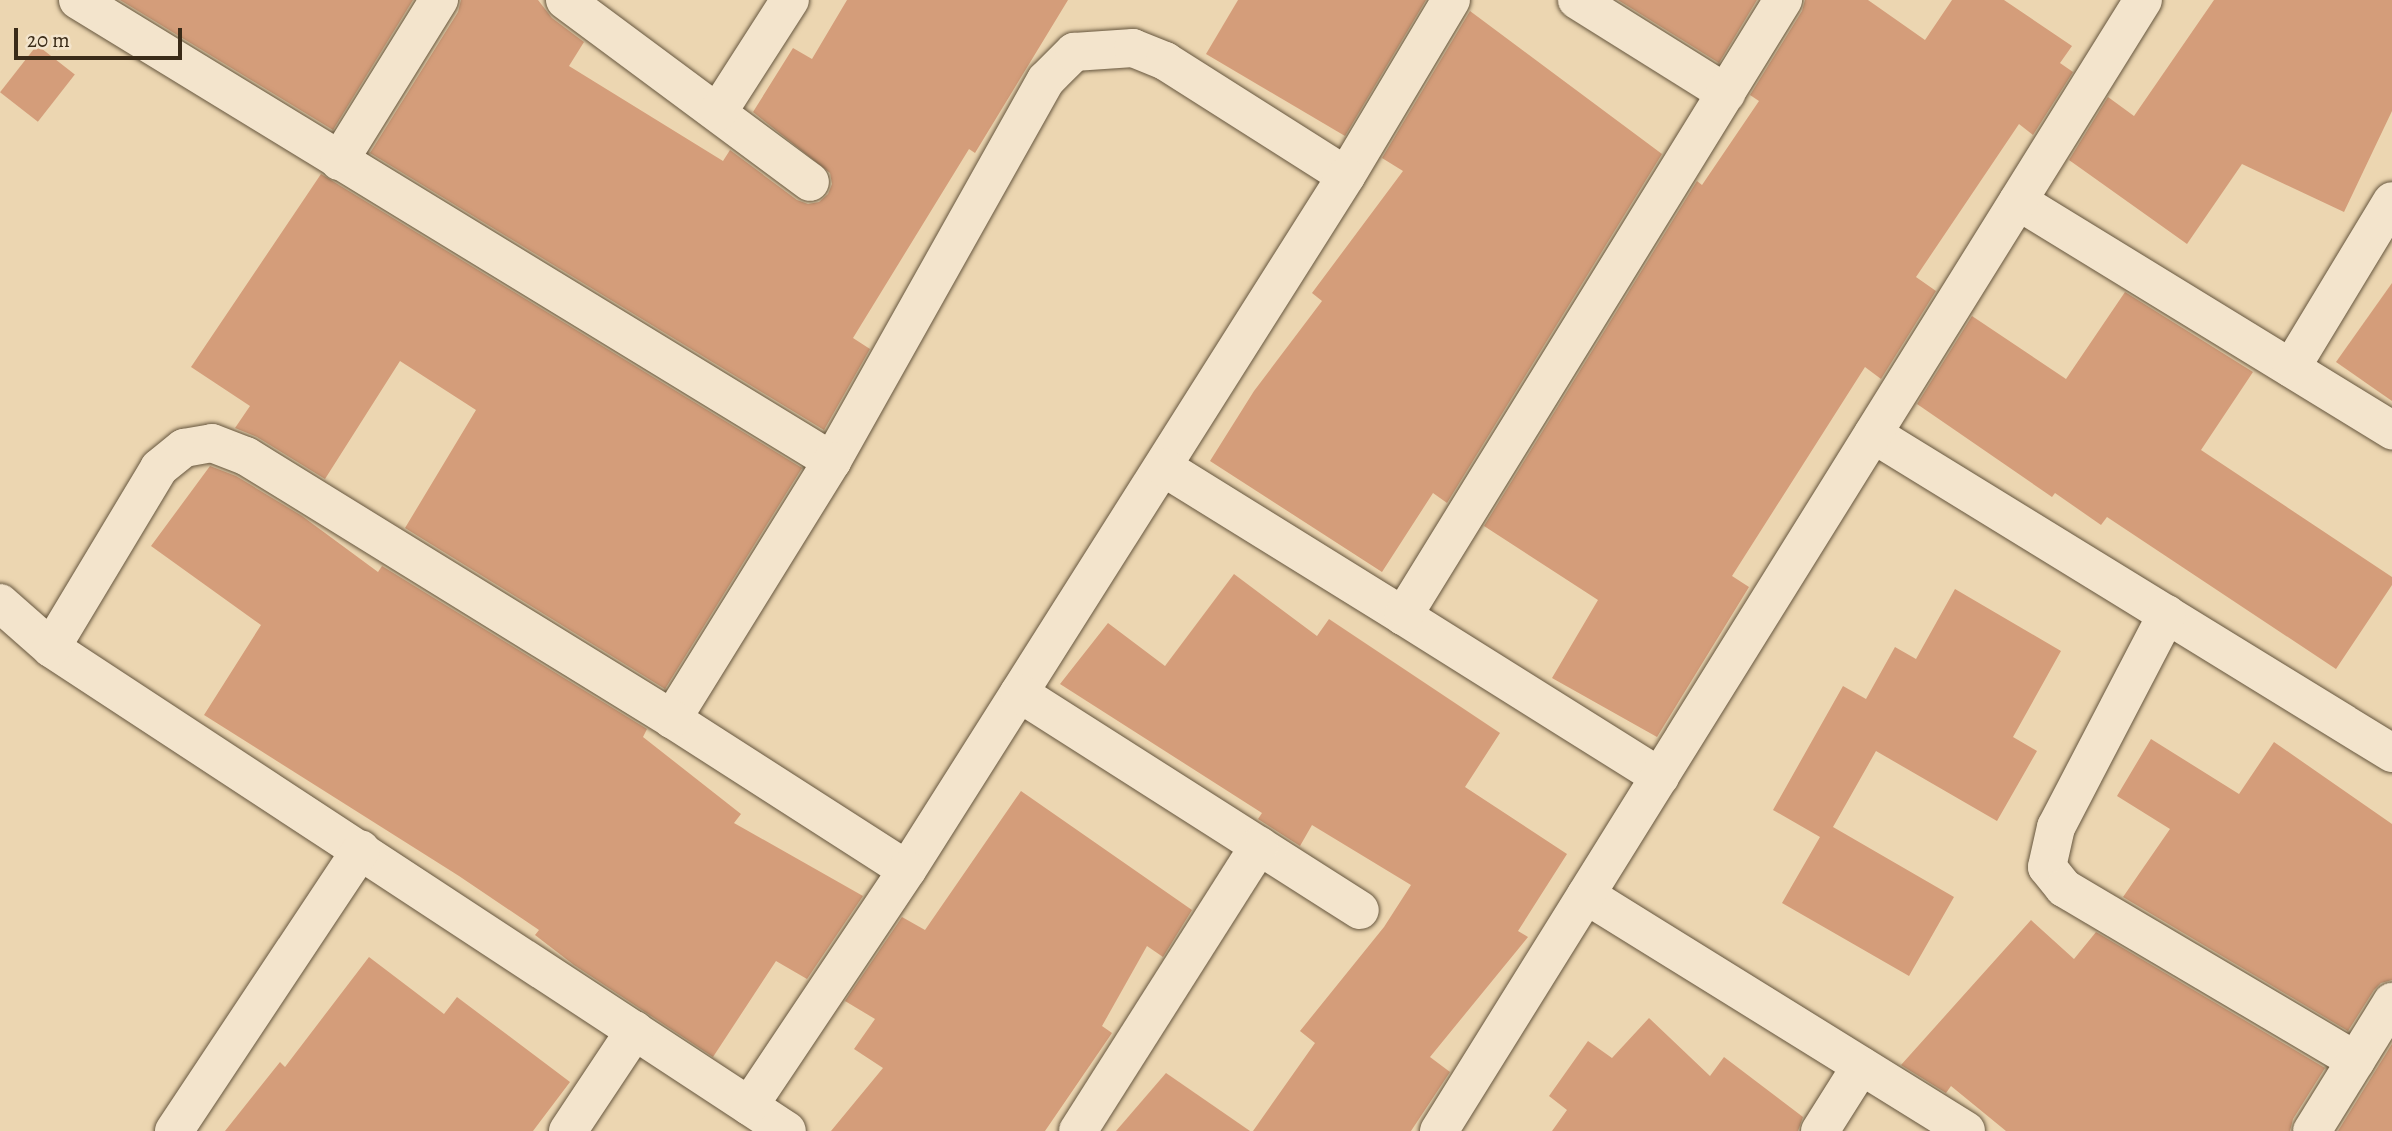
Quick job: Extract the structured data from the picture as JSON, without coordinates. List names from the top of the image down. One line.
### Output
{"scale_bar":"20 m"}
